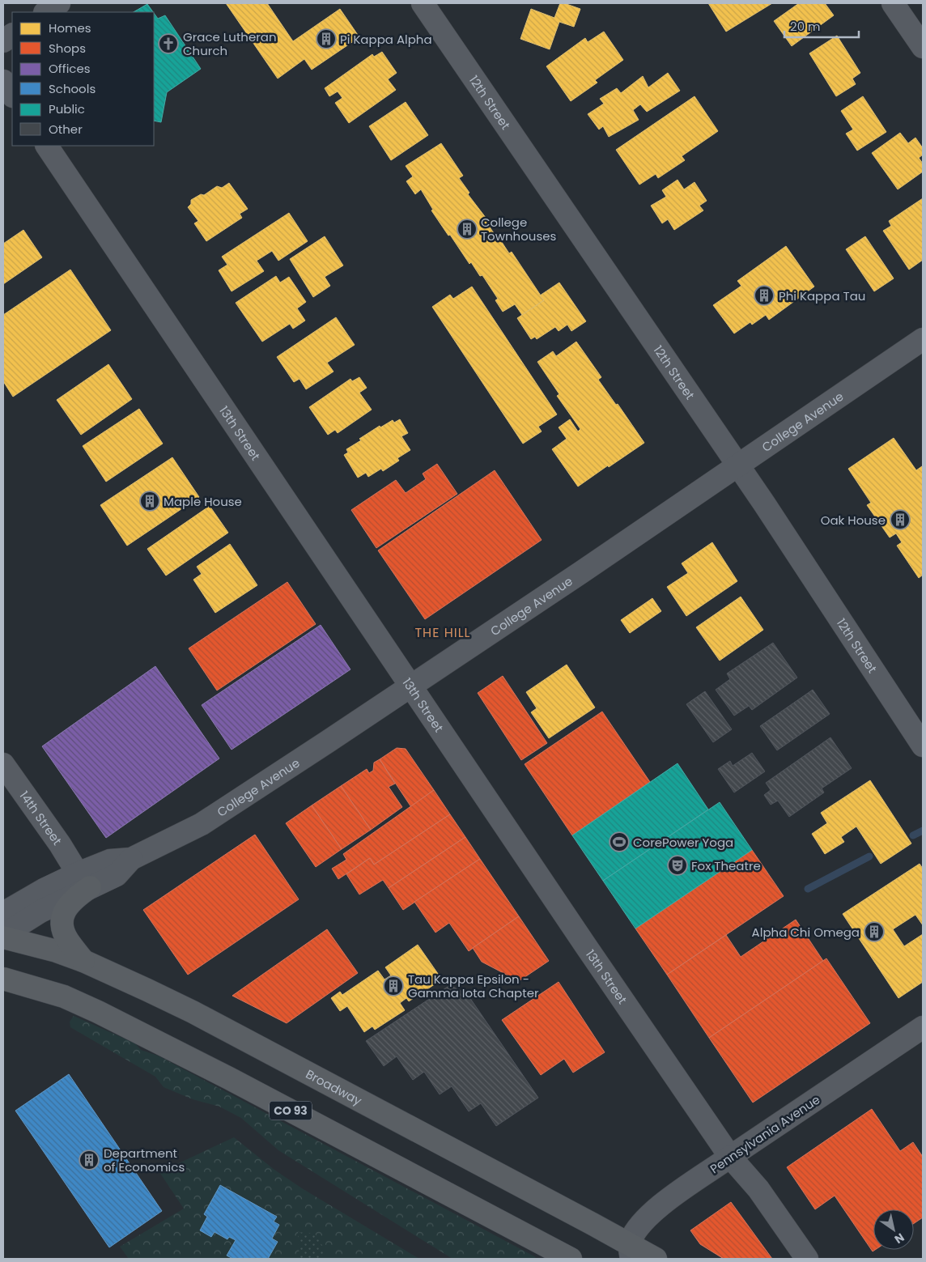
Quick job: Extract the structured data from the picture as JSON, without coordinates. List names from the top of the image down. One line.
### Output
{"streets":{"main road":["Broadway","CO 93"],"street":["12th Street","College Avenue","13th Street","14th Street","Pennsylvania Avenue"]},"crossings":[["12th Street","College Avenue"],["College Avenue","13th Street"],["College Avenue","14th Street"],["College Avenue","Broadway"],["13th Street","Pennsylvania Avenue"],["Broadway","Pennsylvania Avenue"]],"districts":["THE HILL"],"places":{"building":["Pi Kappa Alpha","College Townhouses","Phi Kappa Tau","Maple House","Oak House","Alpha Chi Omega","Tau Kappa Epsilon - Gamma Iota Chapter","Department of Economics"],"church":["Grace Lutheran Church"],"sports":["CorePower Yoga"],"theatre":["Fox Theatre"]},"legend":["Homes","Shops","Offices","Schools","Public","Other"],"scale_bar":"20 m","north":"bottom right"}
